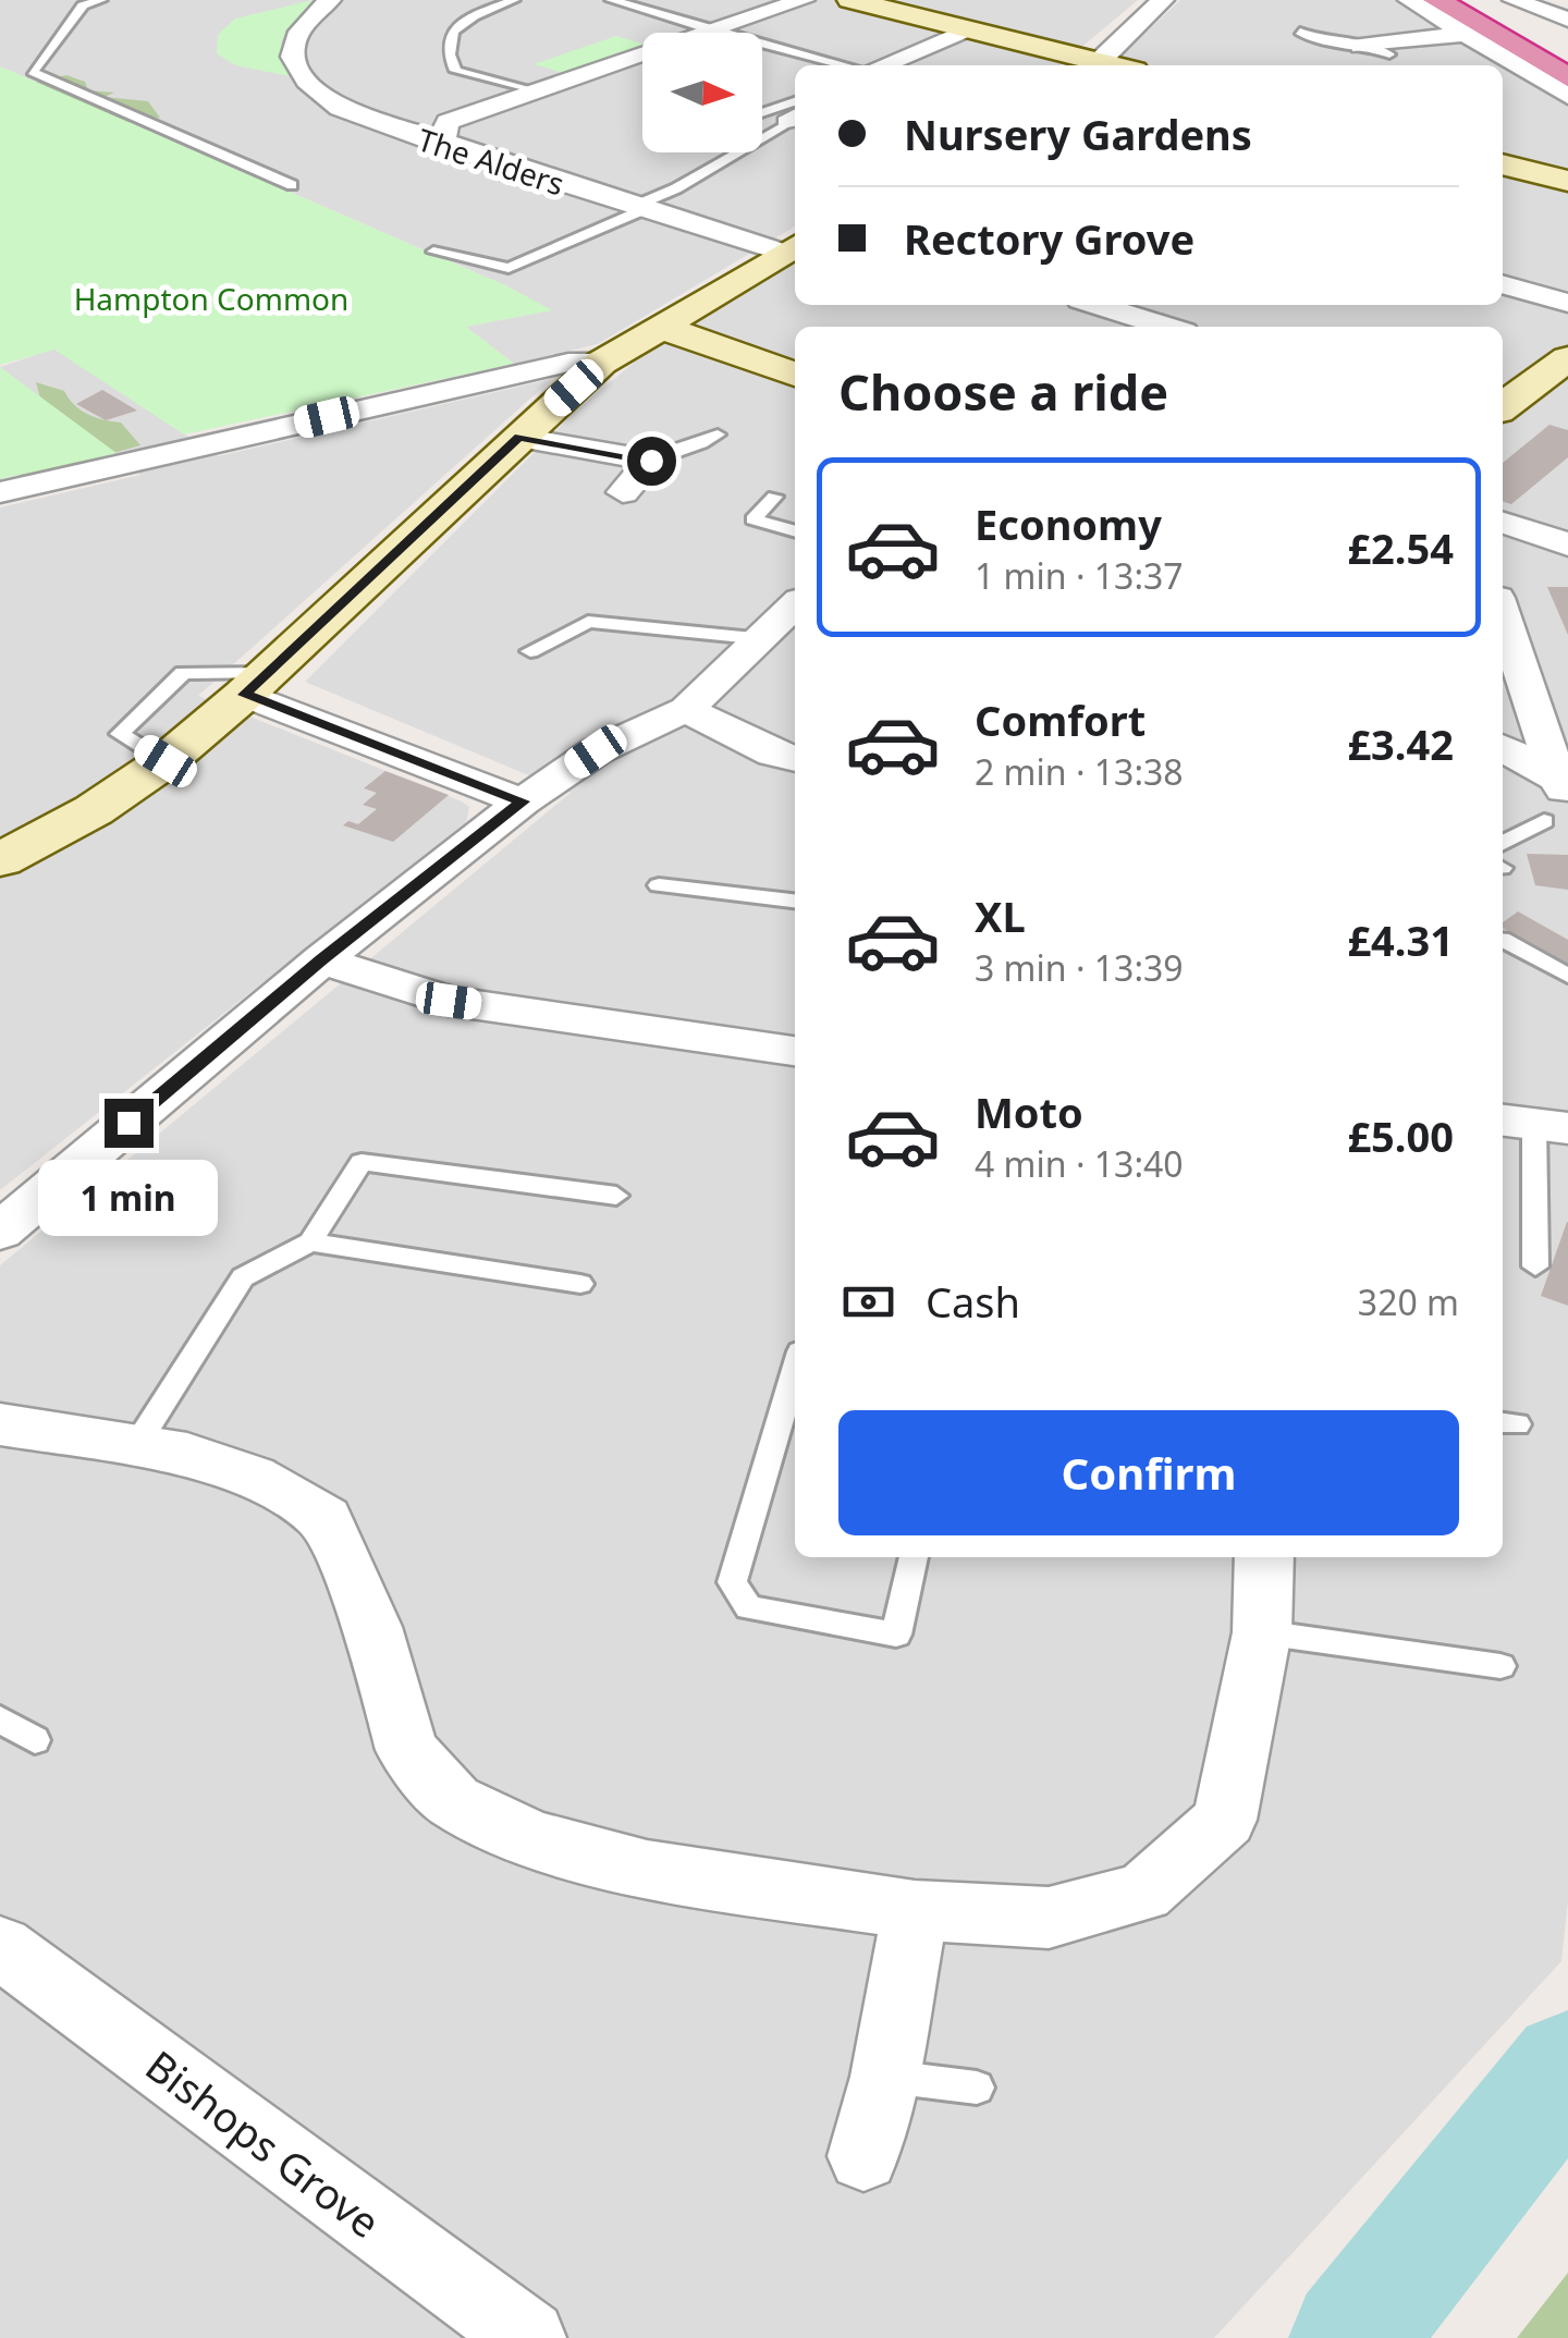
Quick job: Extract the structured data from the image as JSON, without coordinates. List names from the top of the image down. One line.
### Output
{"streets":{"street":["The Alders","Bishops Grove"]},"parks":["Hampton Common"],"north":"right","page":{"banner":["Nursery Gardens","Rectory Grove"],"heading":"Choose a ride","list":[{"name":"Economy","note":"1 min · 13:37","value":"£2.54"},{"name":"Comfort","note":"2 min · 13:38","value":"£3.42"},{"name":"XL","note":"3 min · 13:39","value":"£4.31"},{"name":"Moto","note":"4 min · 13:40","value":"£5.00"}],"bubble":"1 min","pay":["Cash","320 m"],"buttons":"Confirm"}}
